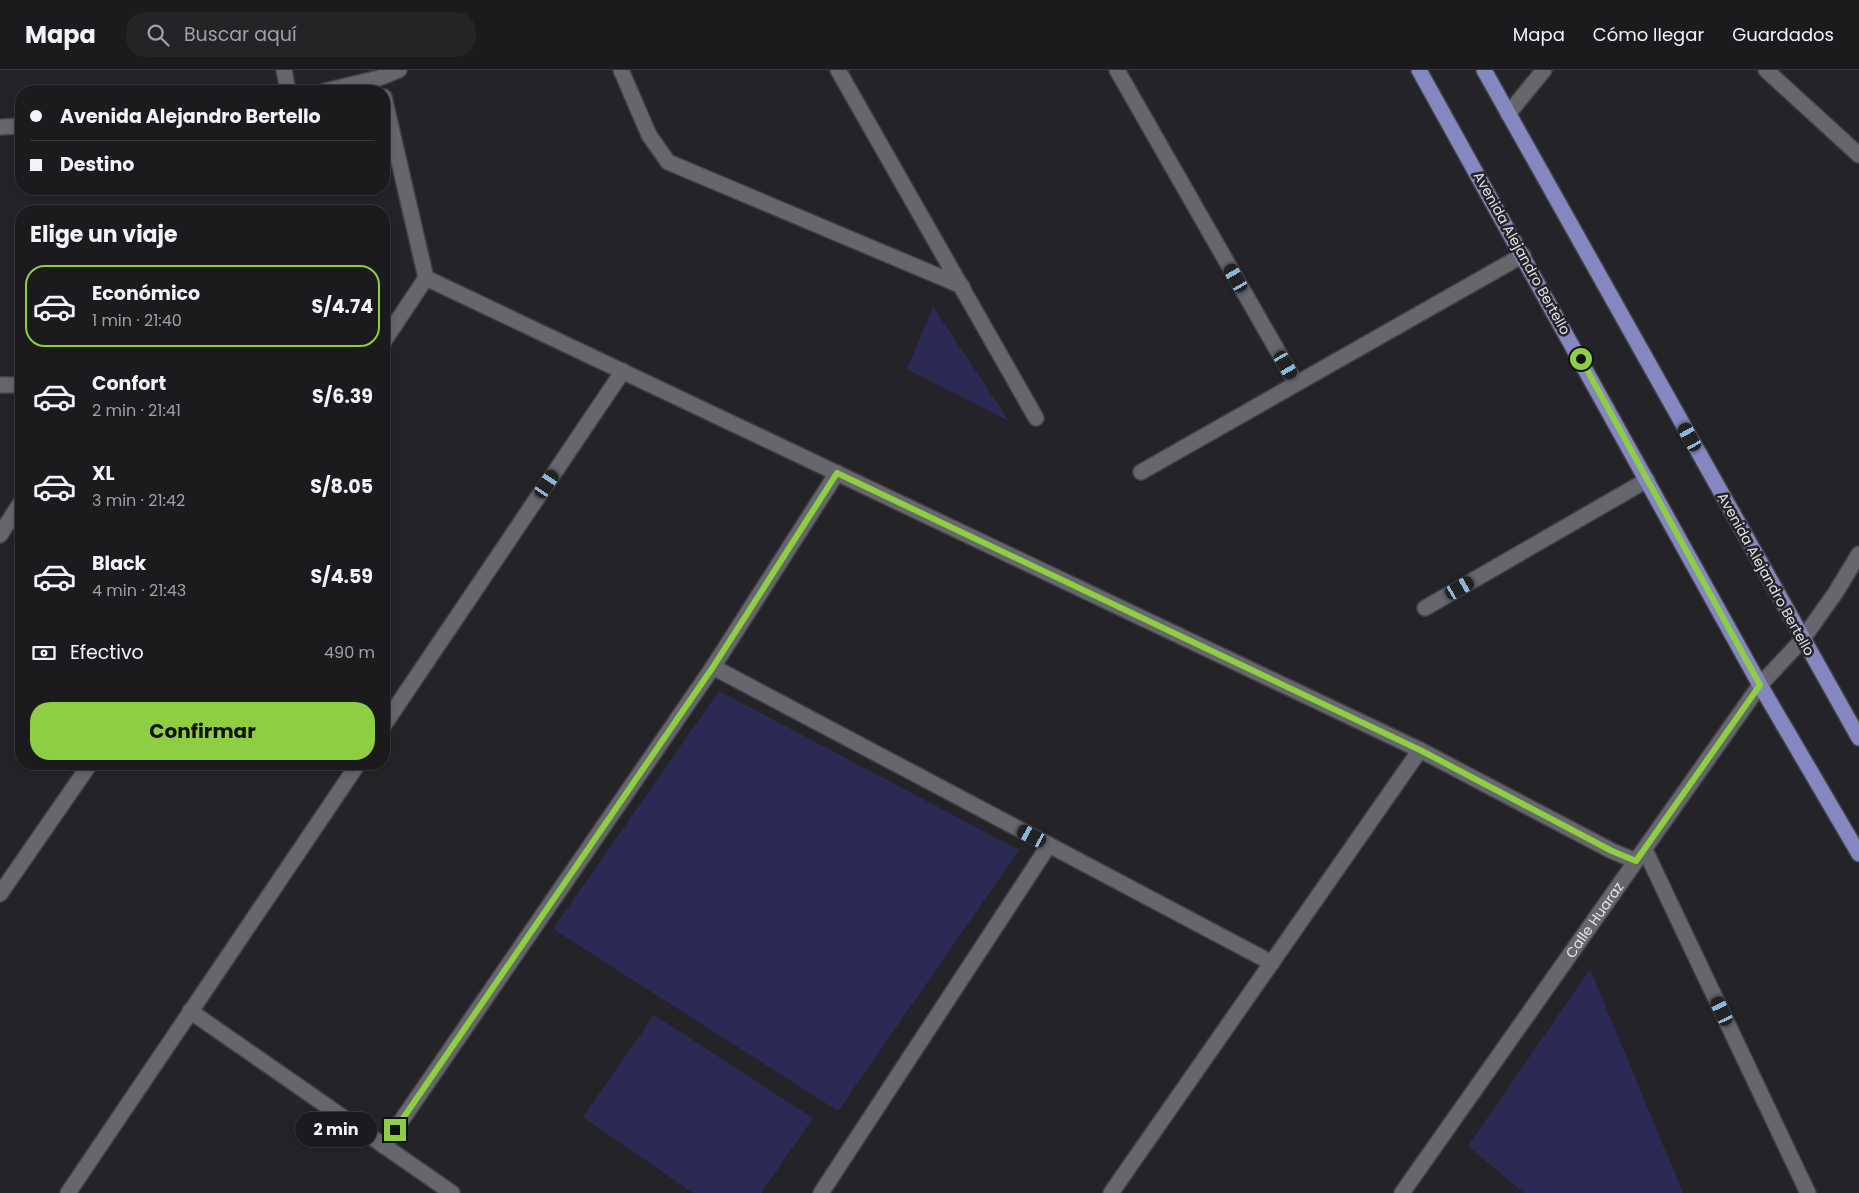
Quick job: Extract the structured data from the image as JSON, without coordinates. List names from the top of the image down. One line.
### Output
{"streets":{"main road":["Avenida Alejandro Bertello"],"street":["Calle Huaraz"]},"crossings":[["Avenida Alejandro Bertello","Calle Huaraz"]],"page":{"header":"Mapa","search":"Buscar aquí","nav":["Mapa","Cómo llegar","Guardados"],"banner":["Avenida Alejandro Bertello","Destino"],"heading":"Elige un viaje","list":[{"name":"Económico","note":"1 min · 21:40","value":"S/4.74"},{"name":"Confort","note":"2 min · 21:41","value":"S/6.39"},{"name":"XL","note":"3 min · 21:42","value":"S/8.05"},{"name":"Black","note":"4 min · 21:43","value":"S/4.59"}],"pay":["Efectivo","490 m"],"buttons":"Confirmar","bubble":"2 min"}}
